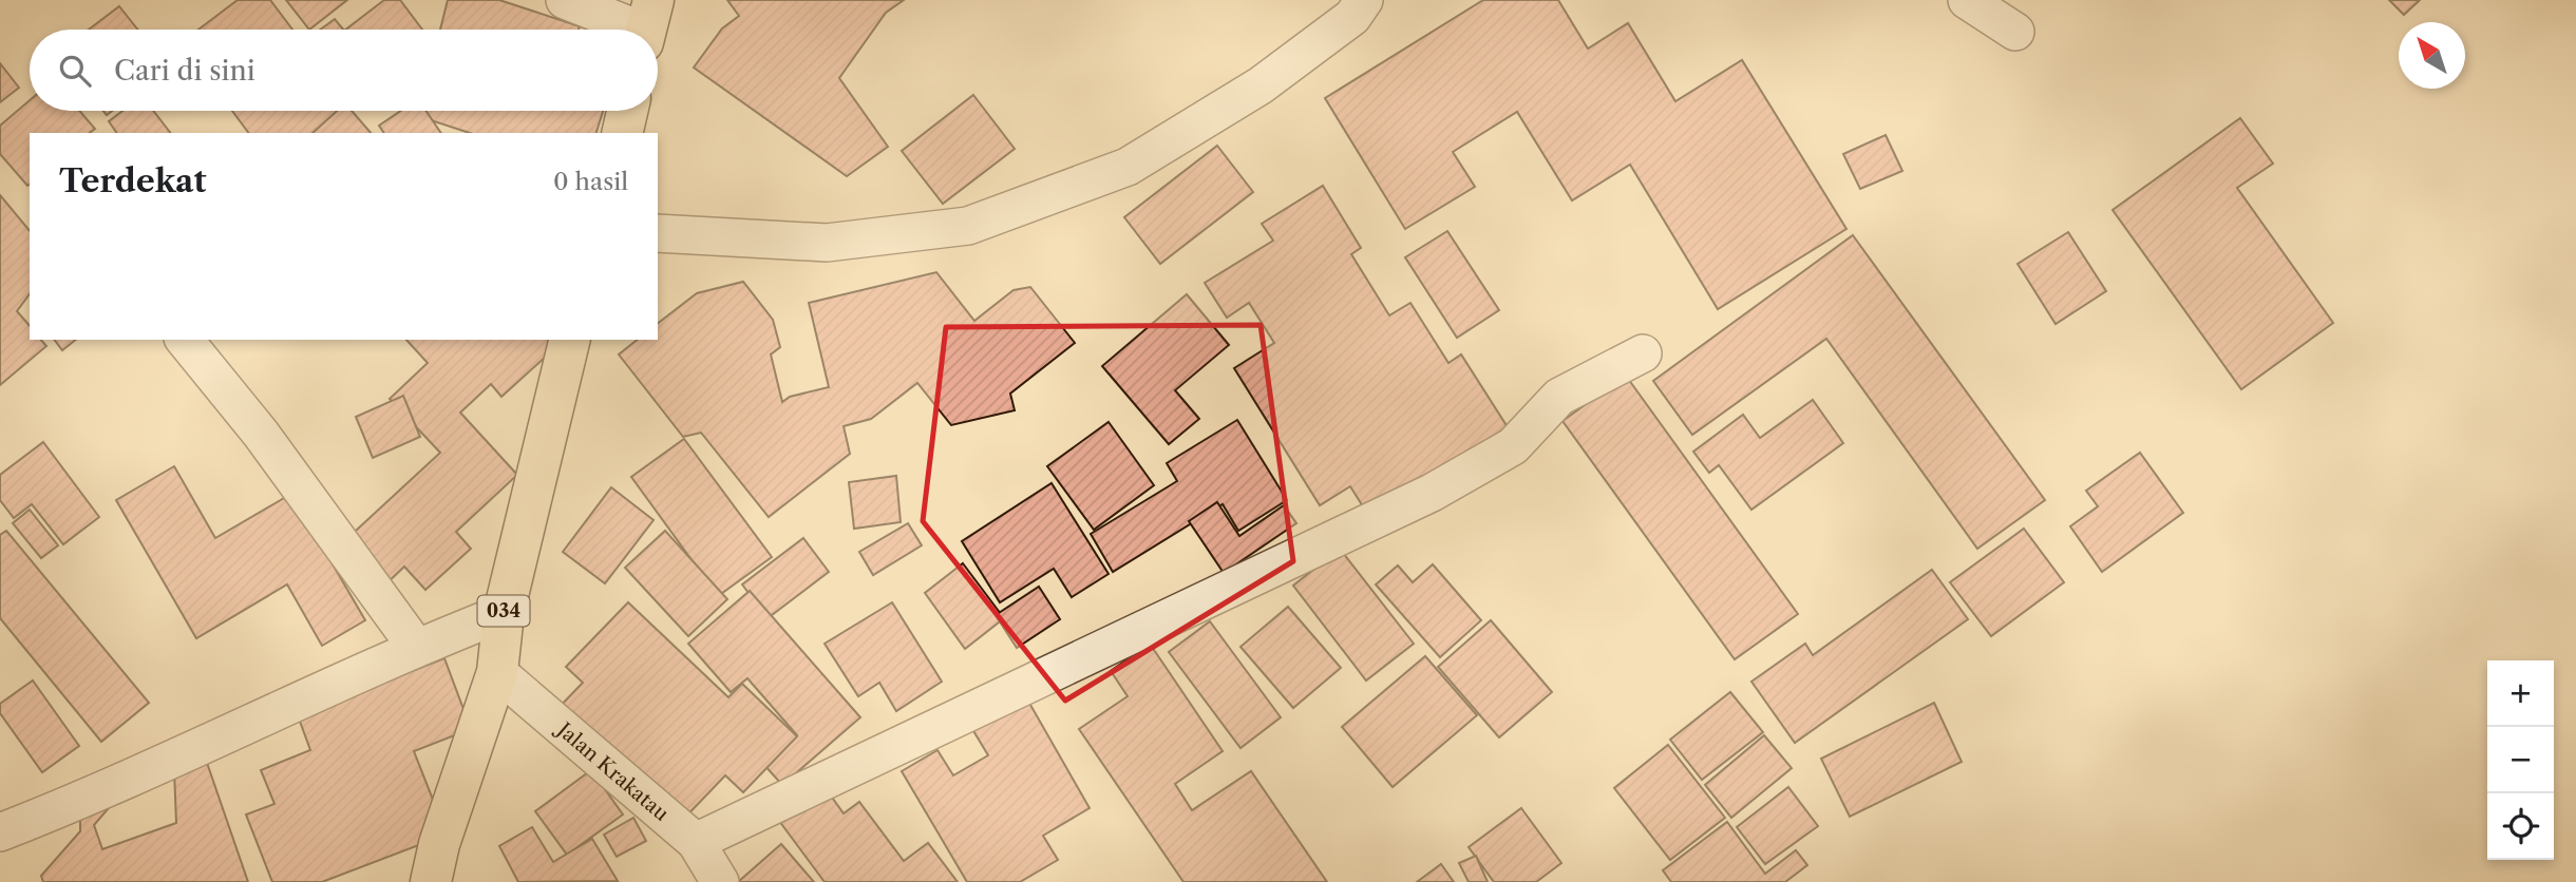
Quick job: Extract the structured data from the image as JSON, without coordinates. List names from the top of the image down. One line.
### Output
{"streets":{"main road":["034"],"street":["Jalan Krakatau"]},"crossings":[["034","Jalan Krakatau"]],"north":"top left","page":{"search":"Cari di sini","heading":["Terdekat","0 hasil"],"map_buttons":["+","−"]}}
